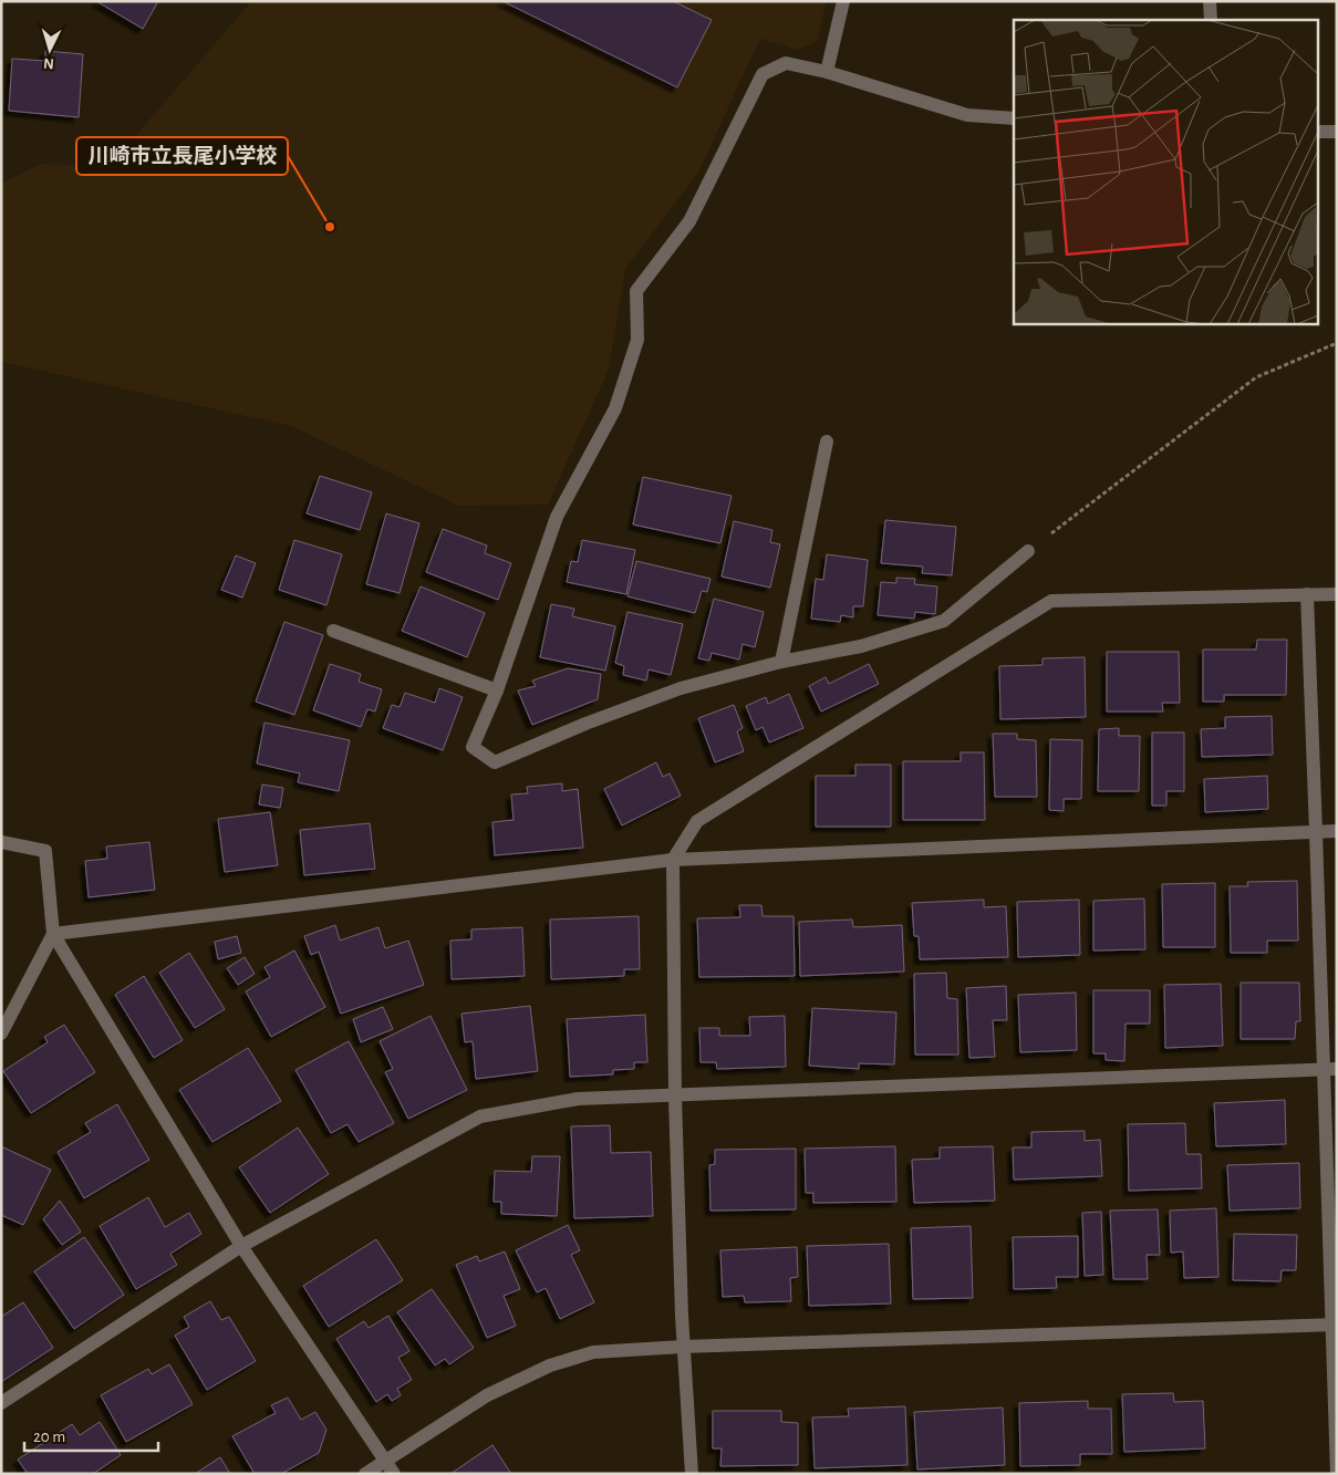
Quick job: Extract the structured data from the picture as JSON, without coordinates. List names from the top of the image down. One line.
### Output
{"places":["川崎市立長尾小学校"],"scale_bar":"20 m","north":"bottom"}
